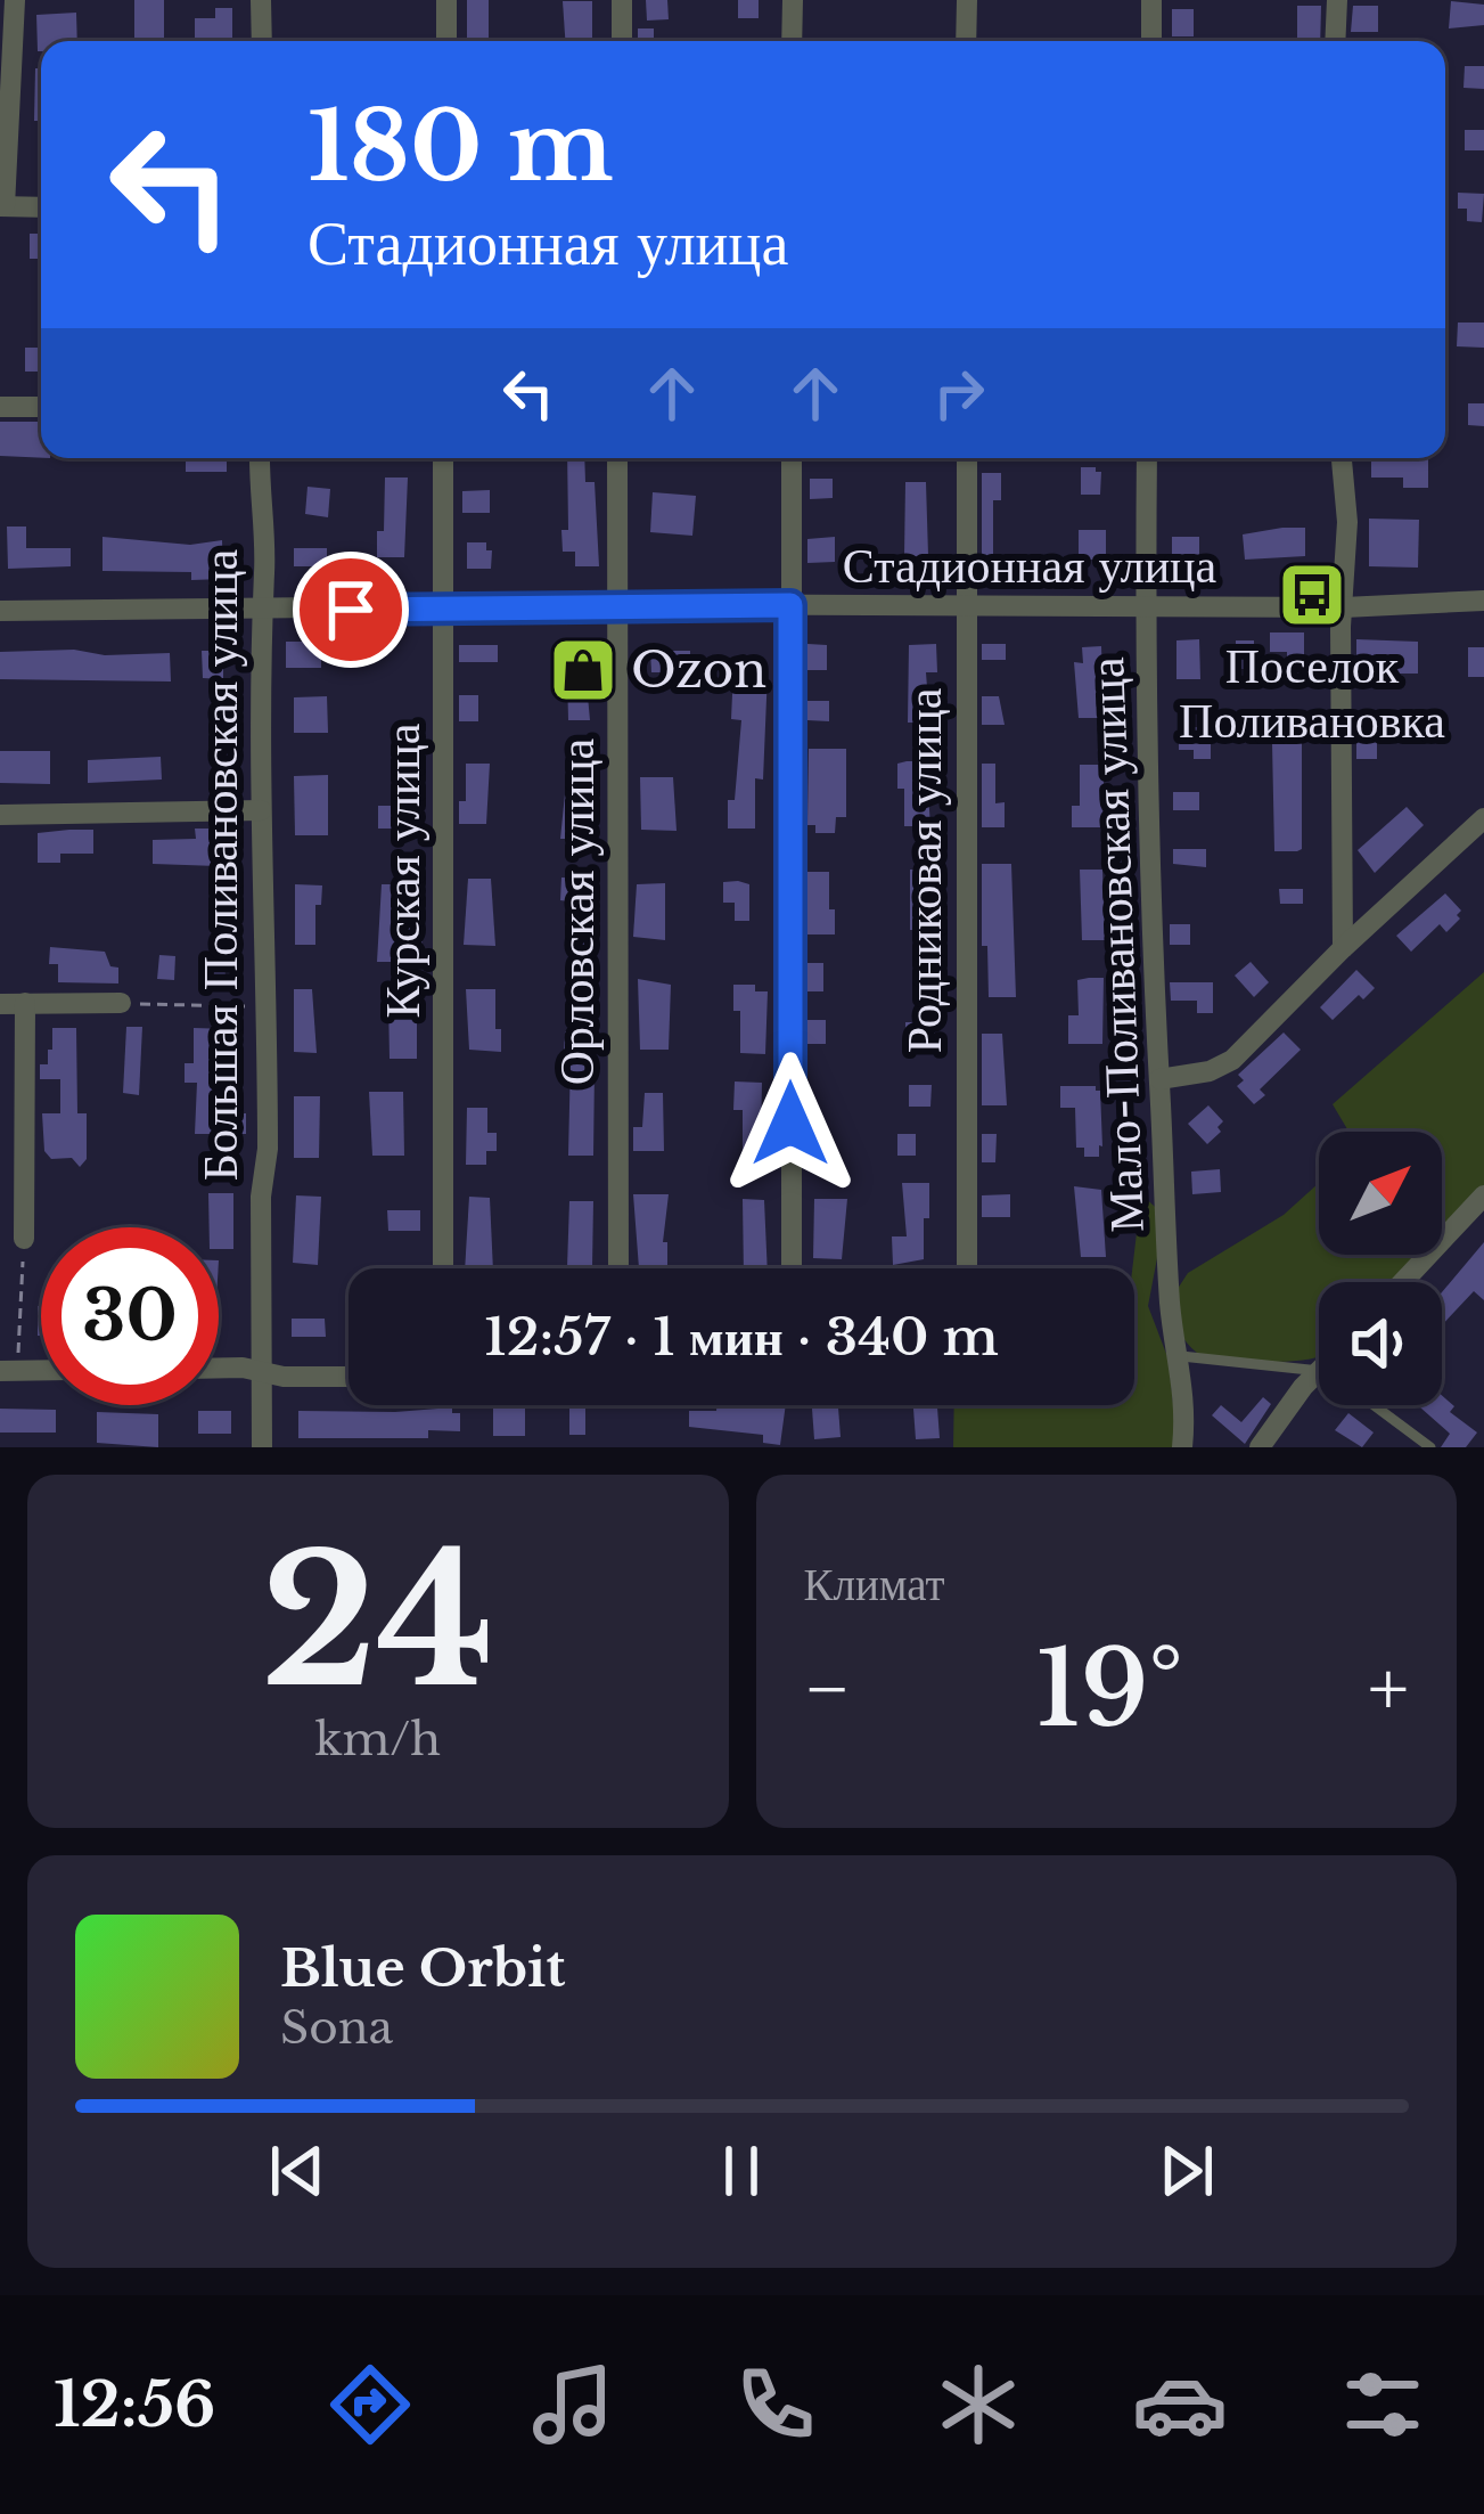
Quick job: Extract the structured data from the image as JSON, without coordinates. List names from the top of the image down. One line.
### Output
{"streets":{"street":["Стадионная улица","Большая Поливановская улица","Курская улица","Родниковая улица","Орловская улица","Мало-Поливановская улица"]},"crossings":[["Стадионная улица","Большая Поливановская улица"],["Стадионная улица","Курская улица"],["Стадионная улица","Родниковая улица"],["Стадионная улица","Орловская улица"],["Стадионная улица","Мало-Поливановская улица"]],"places":{"bus stop":["Поселок Поливановка"],"shop":["Ozon"]},"north":"top right","page":{"turn":["180 m","Стадионная улица"],"limit":"30","trip":"12:57 · 1 мин · 340 m","tile":[["24","km/h"],"Климат"],"heat":["−","19°","+"],"song":["Blue Orbit","Sona"],"tabs":"12:56"}}
